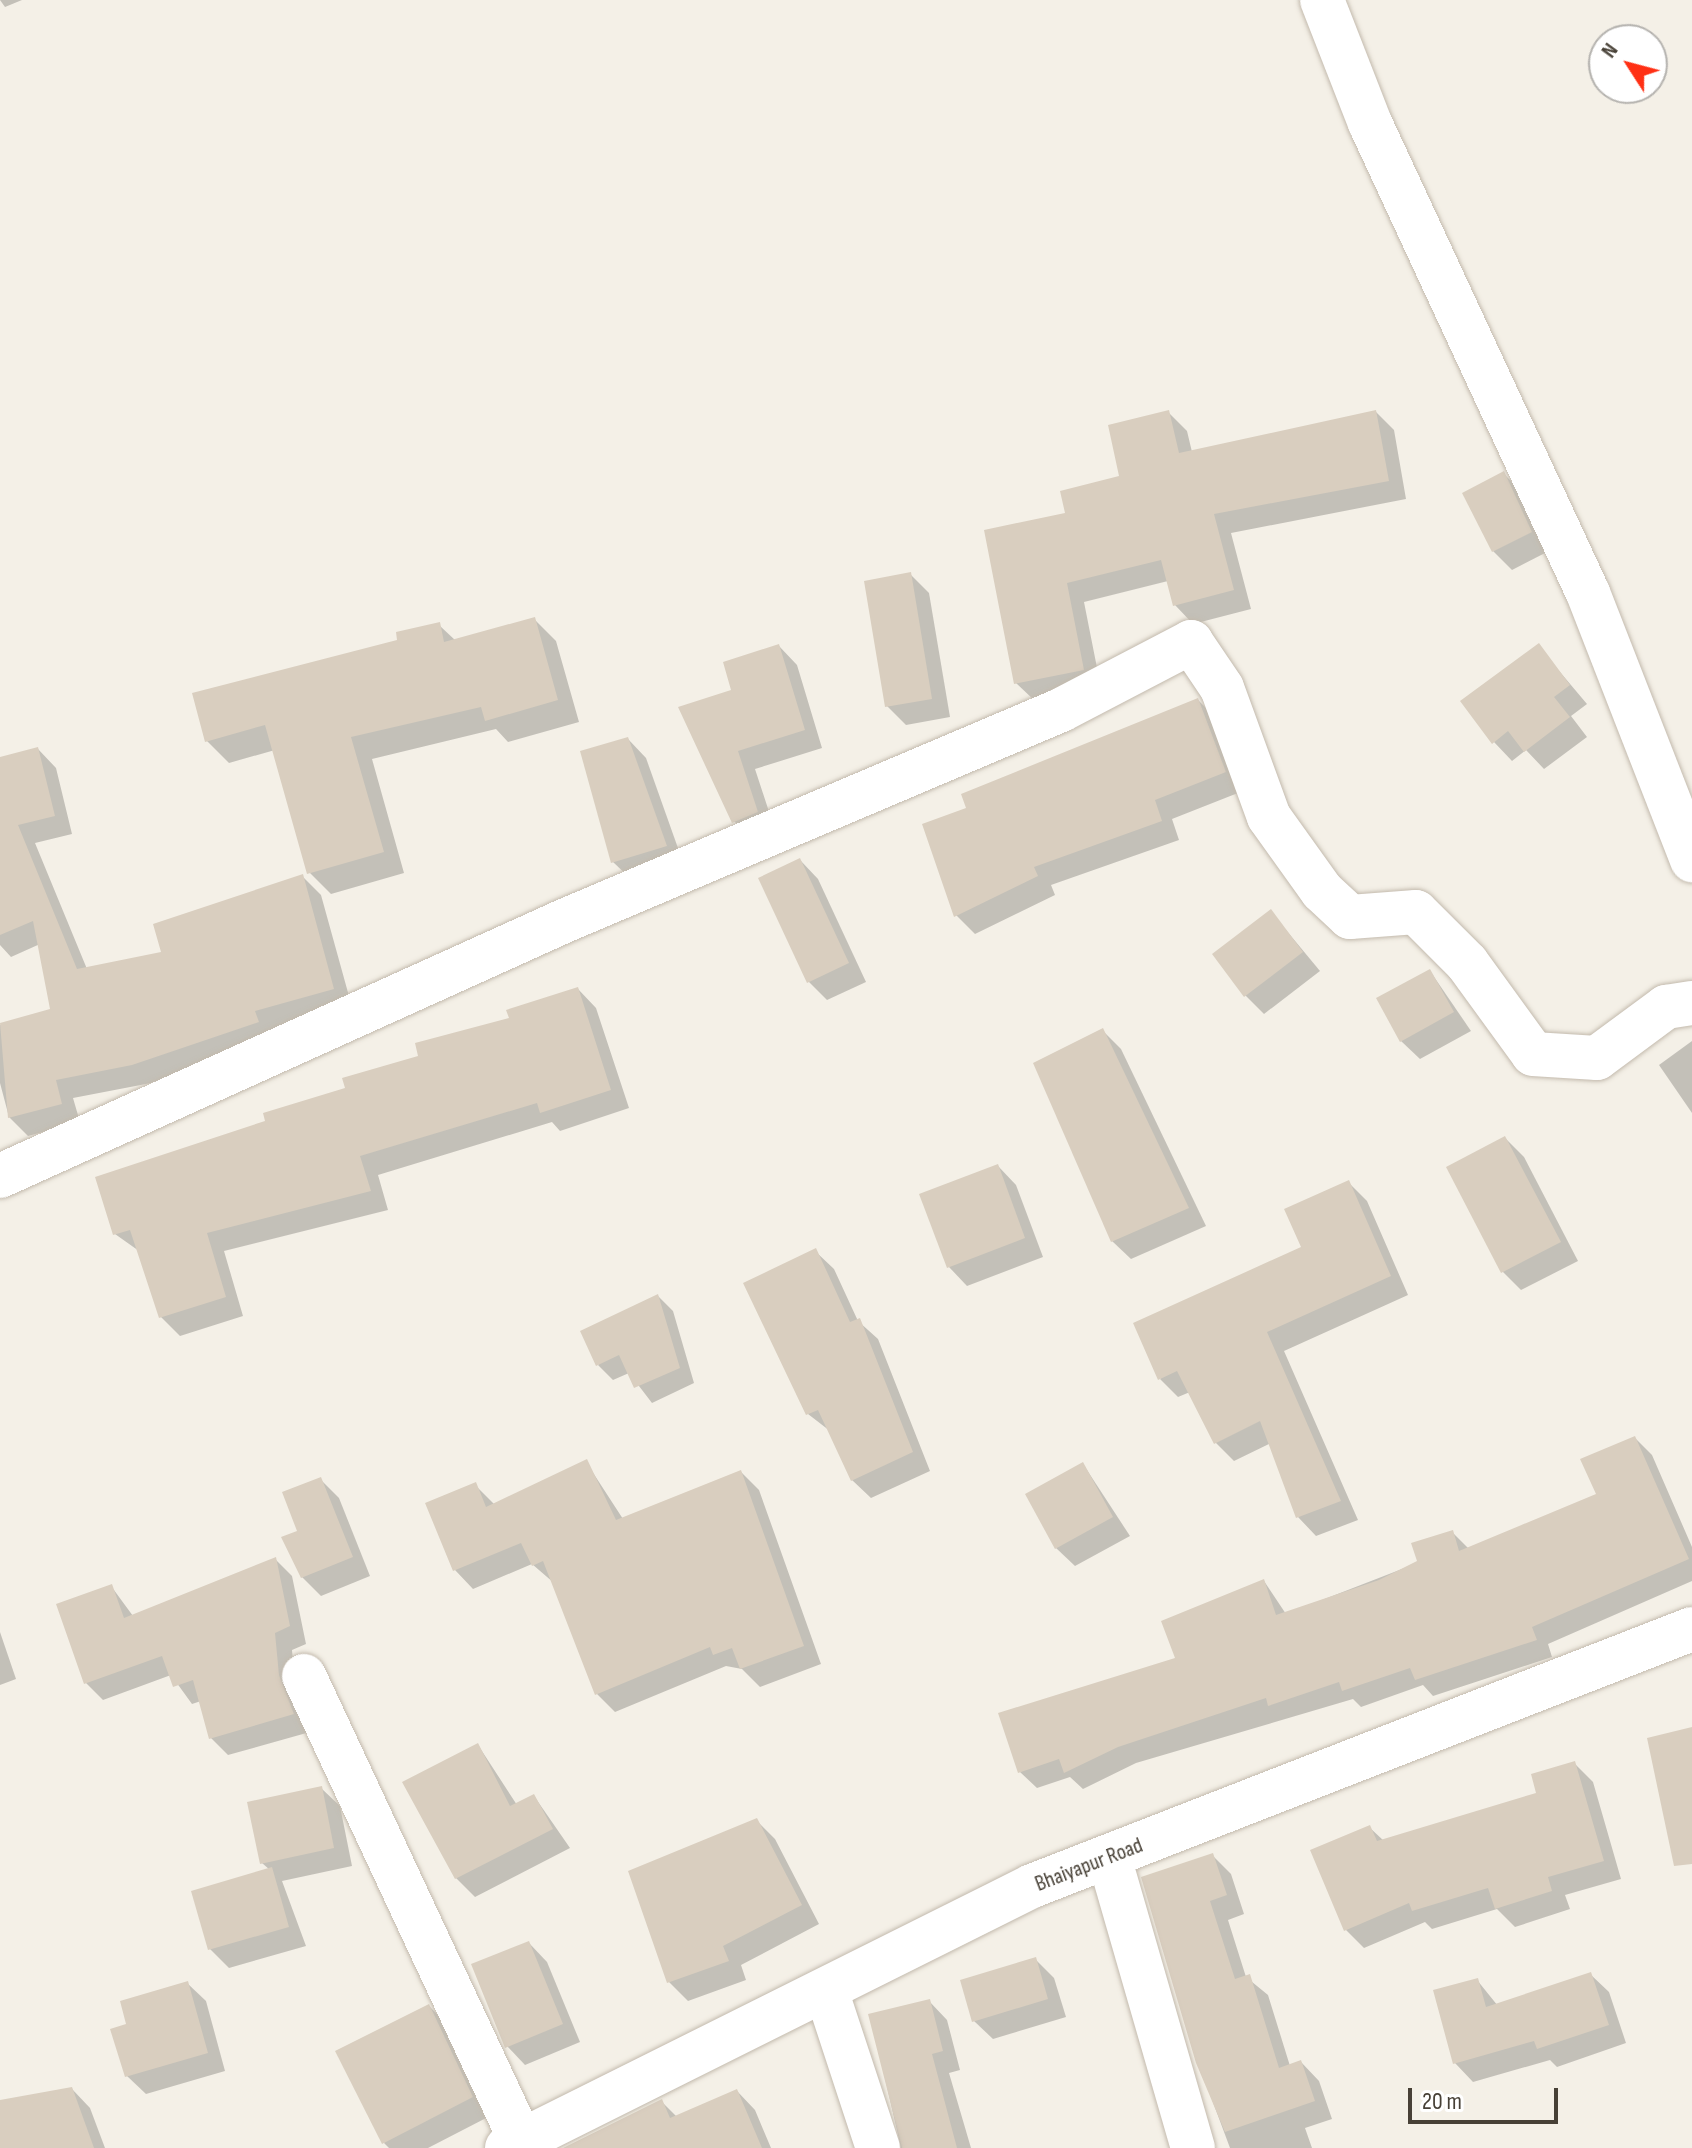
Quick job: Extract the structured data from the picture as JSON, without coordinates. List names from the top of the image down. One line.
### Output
{"streets":{"street":["Bhaiyapur Road"]},"scale_bar":"20 m","north":"top left"}
